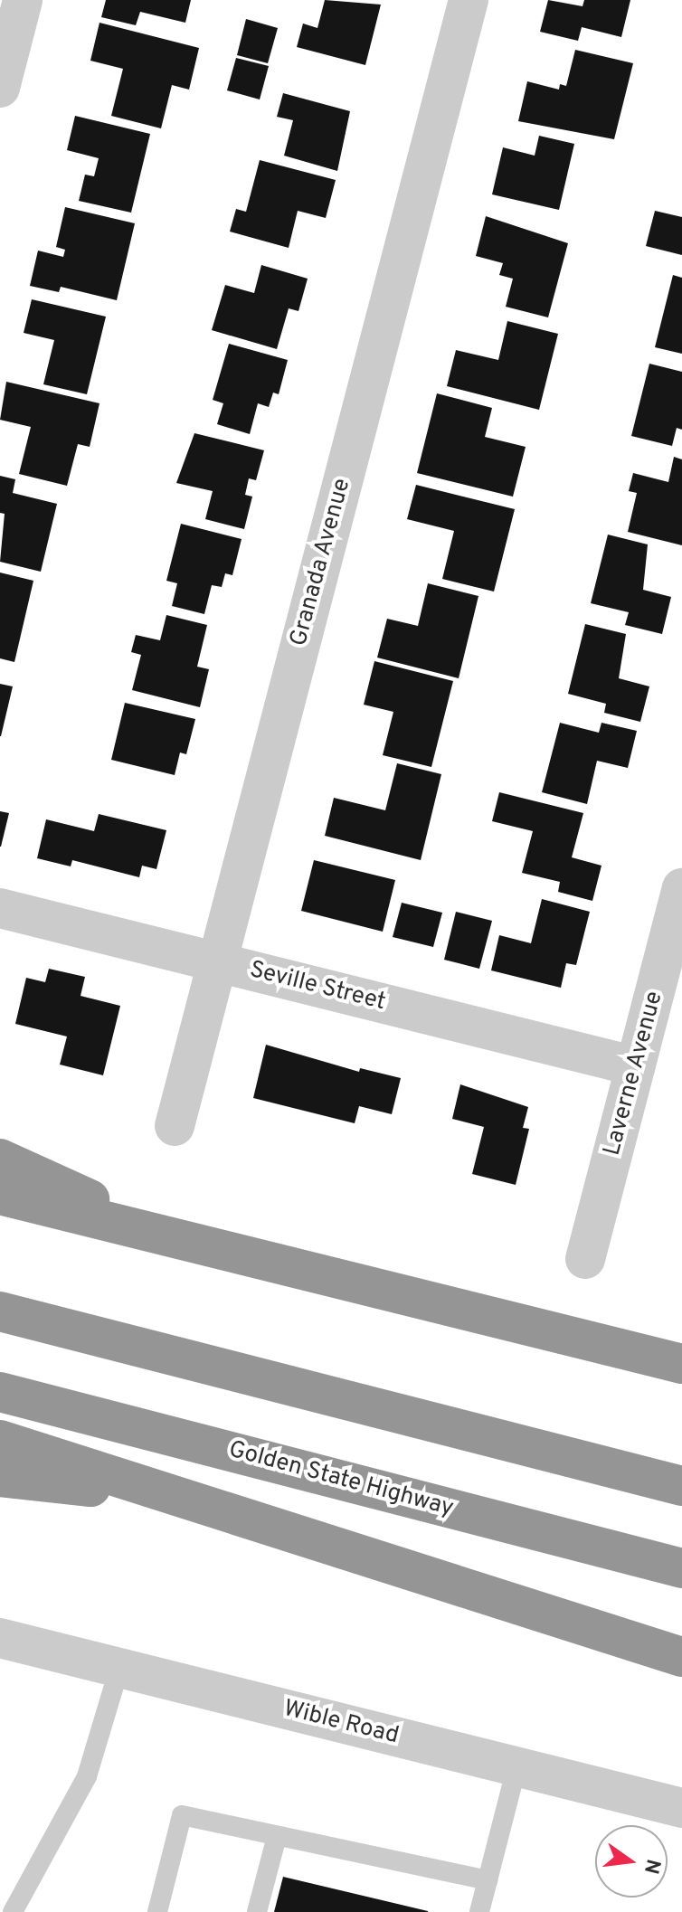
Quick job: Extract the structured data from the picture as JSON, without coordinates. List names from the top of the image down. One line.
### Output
{"streets":{"highway":["Golden State Highway"],"street":["Granada Avenue","Seville Street","Laverne Avenue","Wible Road"]},"crossings":[["Granada Avenue","Seville Street"],["Seville Street","Laverne Avenue"]],"north":"right"}
